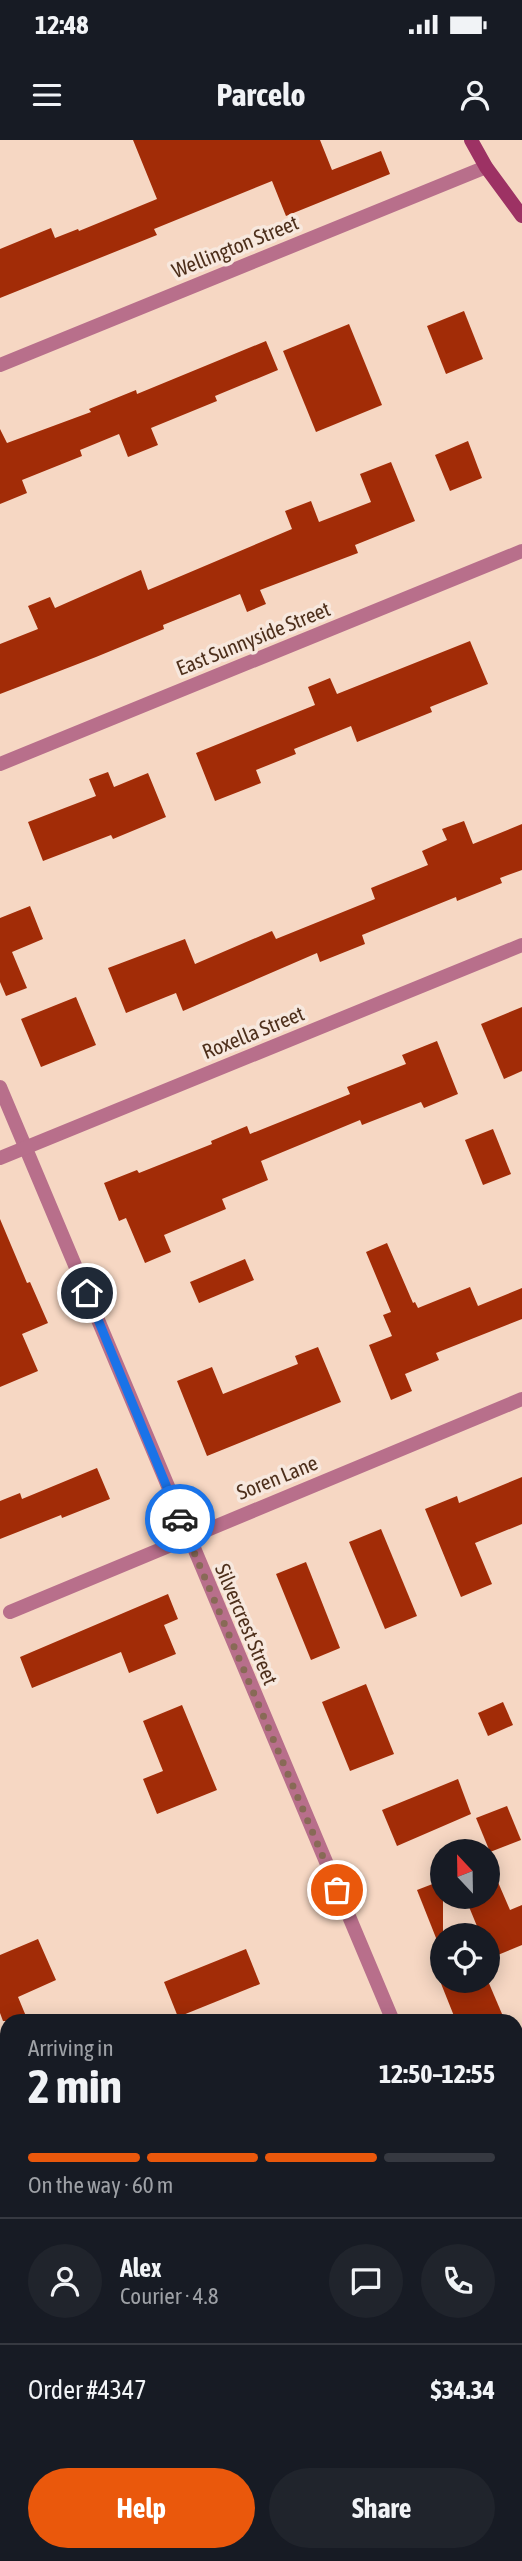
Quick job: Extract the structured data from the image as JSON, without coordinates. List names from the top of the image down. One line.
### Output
{"streets":{"street":["Wellington Street","East Sunnyside Street","Roxella Street","Soren Lane","Silvercrest Street"]},"crossings":[["Roxella Street","Silvercrest Street"],["Soren Lane","Silvercrest Street"]],"north":"top","page":{"status":"12:48","header":"Parcelo","heading":["2 min","Arriving in","12:50–12:55"],"panel":["Alex","Courier · 4.8","Order #4347","$34.34"],"bar":"On the way · 60 m","buttons":["Help","Share"]}}
